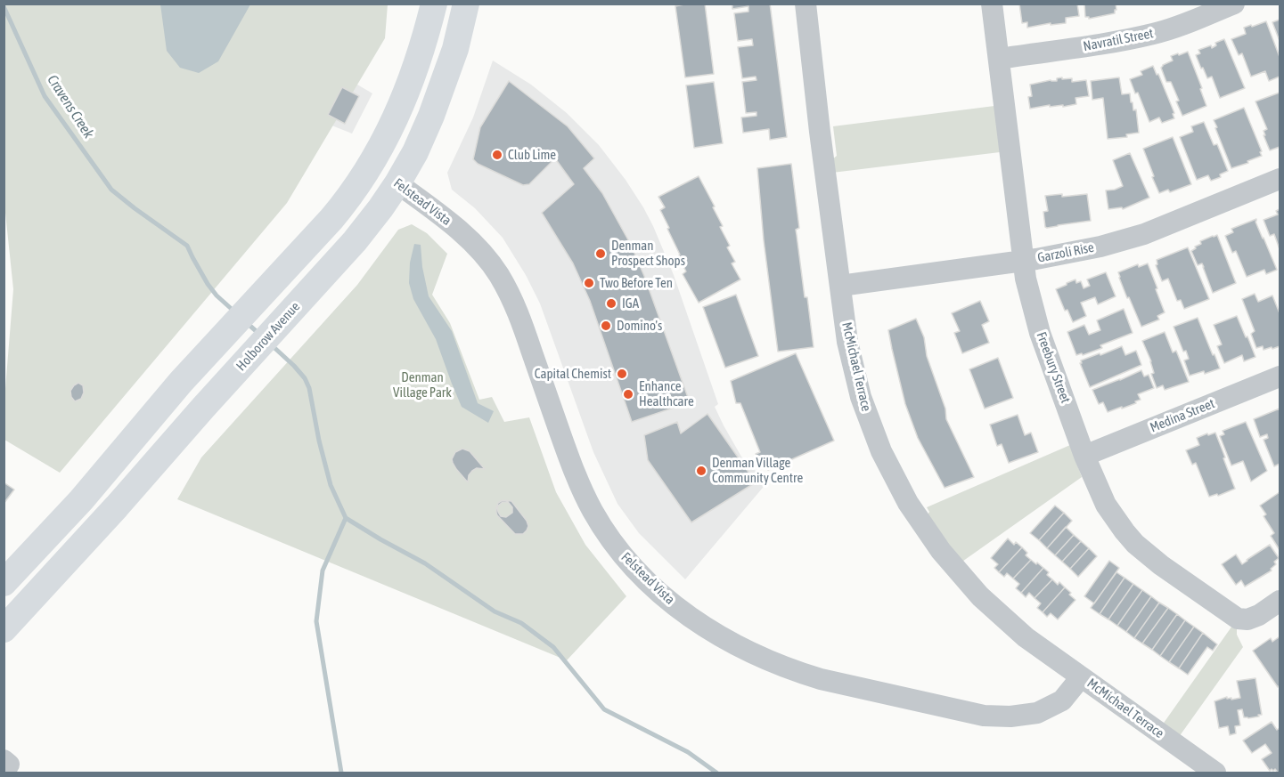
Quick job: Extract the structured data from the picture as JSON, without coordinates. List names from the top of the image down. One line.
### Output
{"streets":{"main road":["Felstead Vista","Holborow Avenue"],"street":["Navratil Street","Garzoli Rise","McMichael Terrace","Freebury Street","Medina Street"]},"crossings":[["Navratil Street","Freebury Street"],["Felstead Vista","Holborow Avenue"],["Felstead Vista","McMichael Terrace"],["Garzoli Rise","McMichael Terrace"],["Garzoli Rise","Freebury Street"],["Freebury Street","Medina Street"]],"water":["Cravens Creek"],"parks":["Denman Village Park"],"places":["Club Lime","Denman Prospect Shops","Two Before Ten","IGA","Domino's","Capital Chemist","Enhance Healthcare","Denman Village Community Centre"]}
